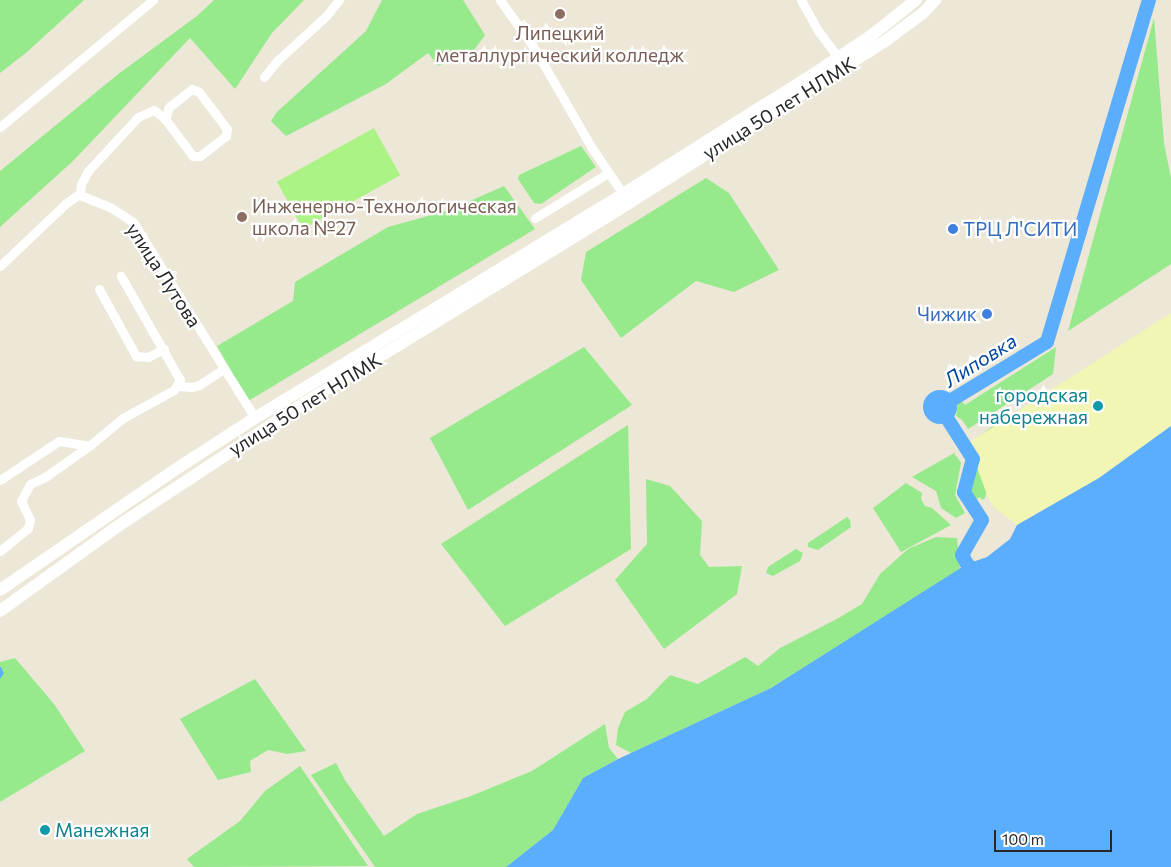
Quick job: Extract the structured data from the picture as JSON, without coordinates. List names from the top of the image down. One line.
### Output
{"streets":{"main road":["улица 50 лет НЛМК"],"street":["улица Лутова"]},"crossings":[["улица 50 лет НЛМК","улица Лутова"]],"water":["Липовка"],"places":["Липецкий металлургический колледж","Инженерно-Технологическая школа №27","ТРЦ Л'СИТИ","Чижик","городская набережная","Манежная"],"scale_bar":"100 m"}
